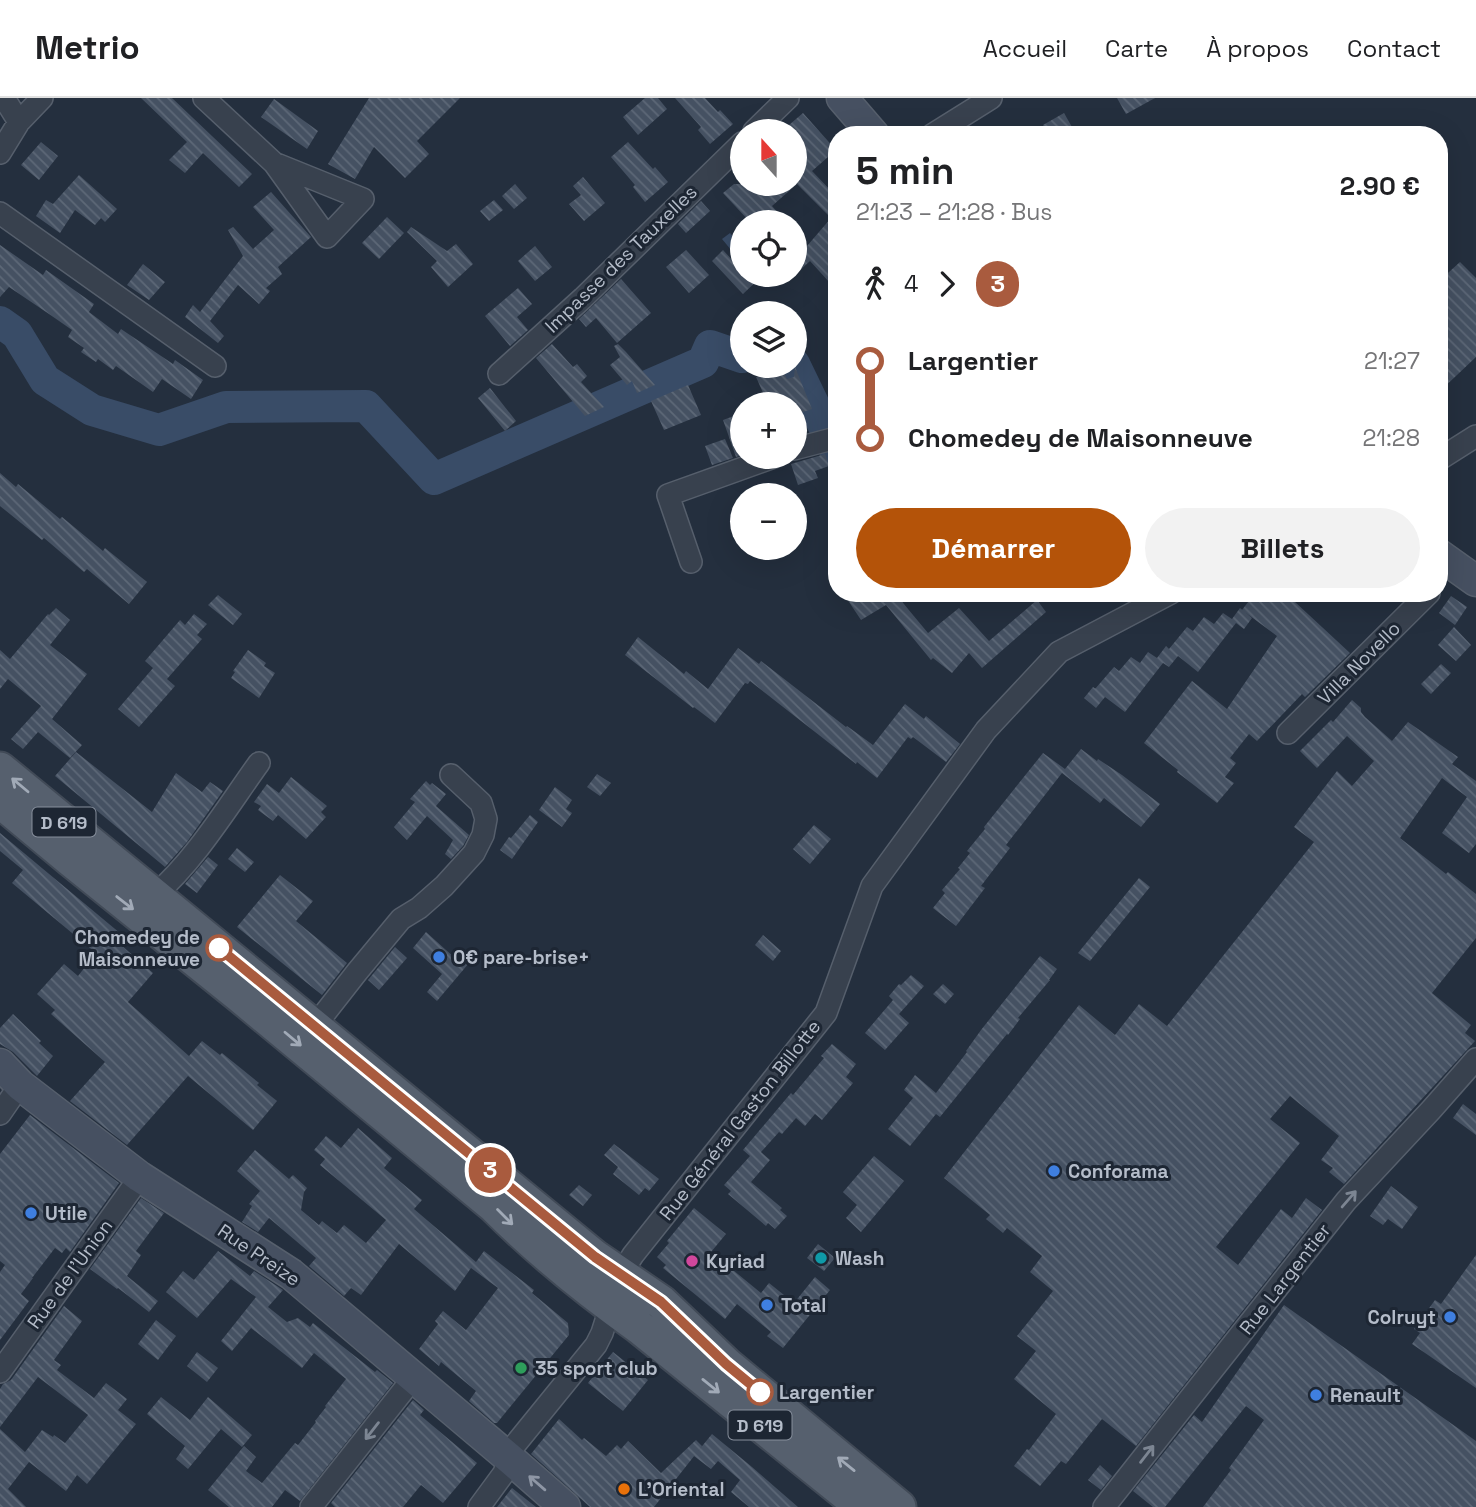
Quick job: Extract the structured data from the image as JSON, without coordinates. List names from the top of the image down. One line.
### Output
{"streets":{"main road":["D 619"],"street":["Impasse des Tauxelles","Villa Novello","Rue Général Gaston Billotte","Rue Preize","Rue de l'Union","Rue Largentier"]},"crossings":[["D 619","Rue Général Gaston Billotte"],["Rue Général Gaston Billotte","Rue Preize"],["Rue Preize","Rue de l'Union"]],"one_way":["Rue Largentier"],"places":["Chomedey de Maisonneuve","0€ pare-brise+","Conforama","Utile","Wash","Kyriad","Total","Colruyt","35 sport club","Largentier","Renault","L'Oriental"],"lines":["bus line 3"],"north":"top","page":{"header":"Metrio","nav":["Accueil","Carte","À propos","Contact"],"on_map":"3","map_buttons":["+","−"],"heading":["5 min","21:23 – 21:28 · Bus","2.90 €"],"legs":["4","3"],"list":[{"name":"Largentier","value":"21:27"},{"name":"Chomedey de Maisonneuve","value":"21:28"}],"buttons":["Démarrer","Billets"]}}
